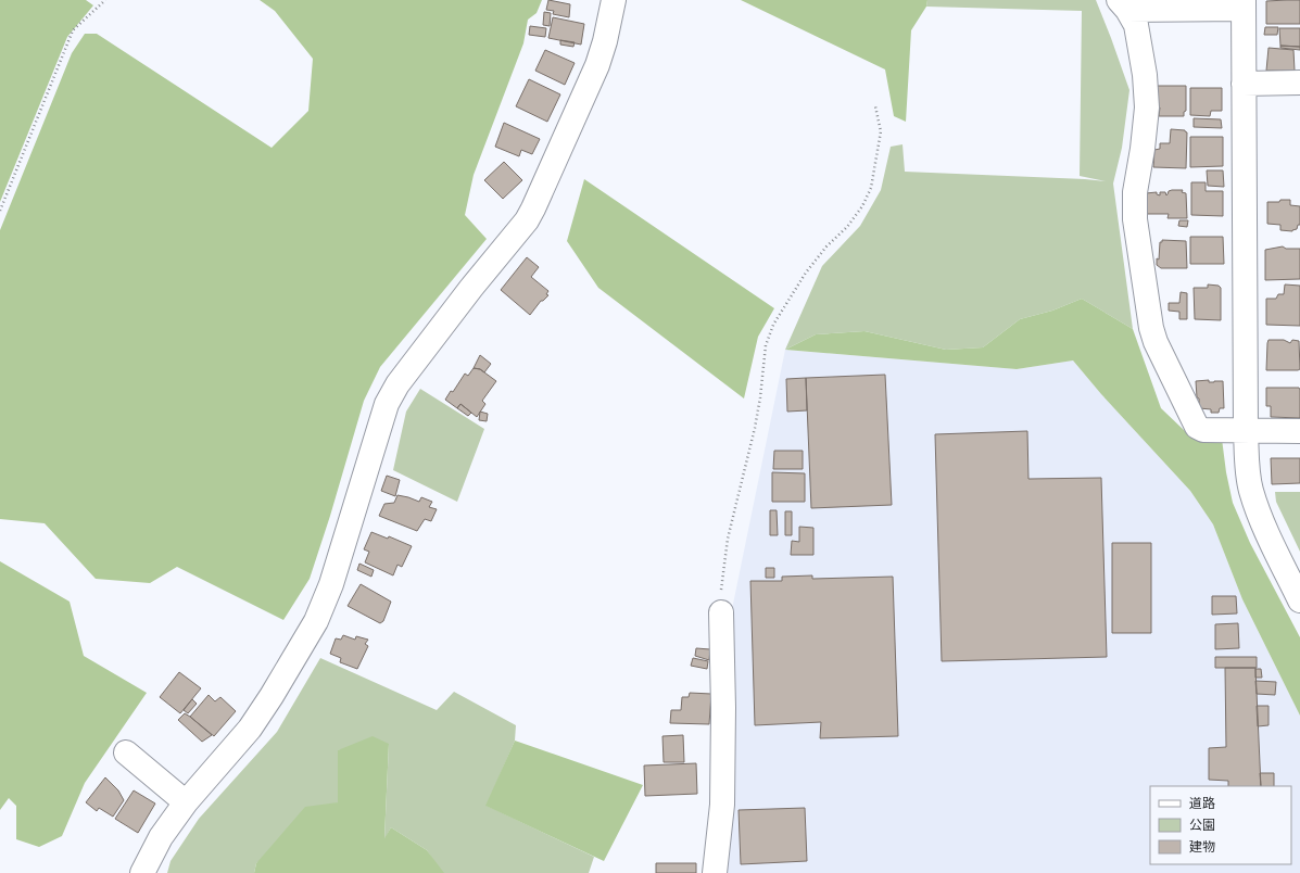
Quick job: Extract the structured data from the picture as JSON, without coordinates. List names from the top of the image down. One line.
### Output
{"legend":["道路","公園","建物"]}
